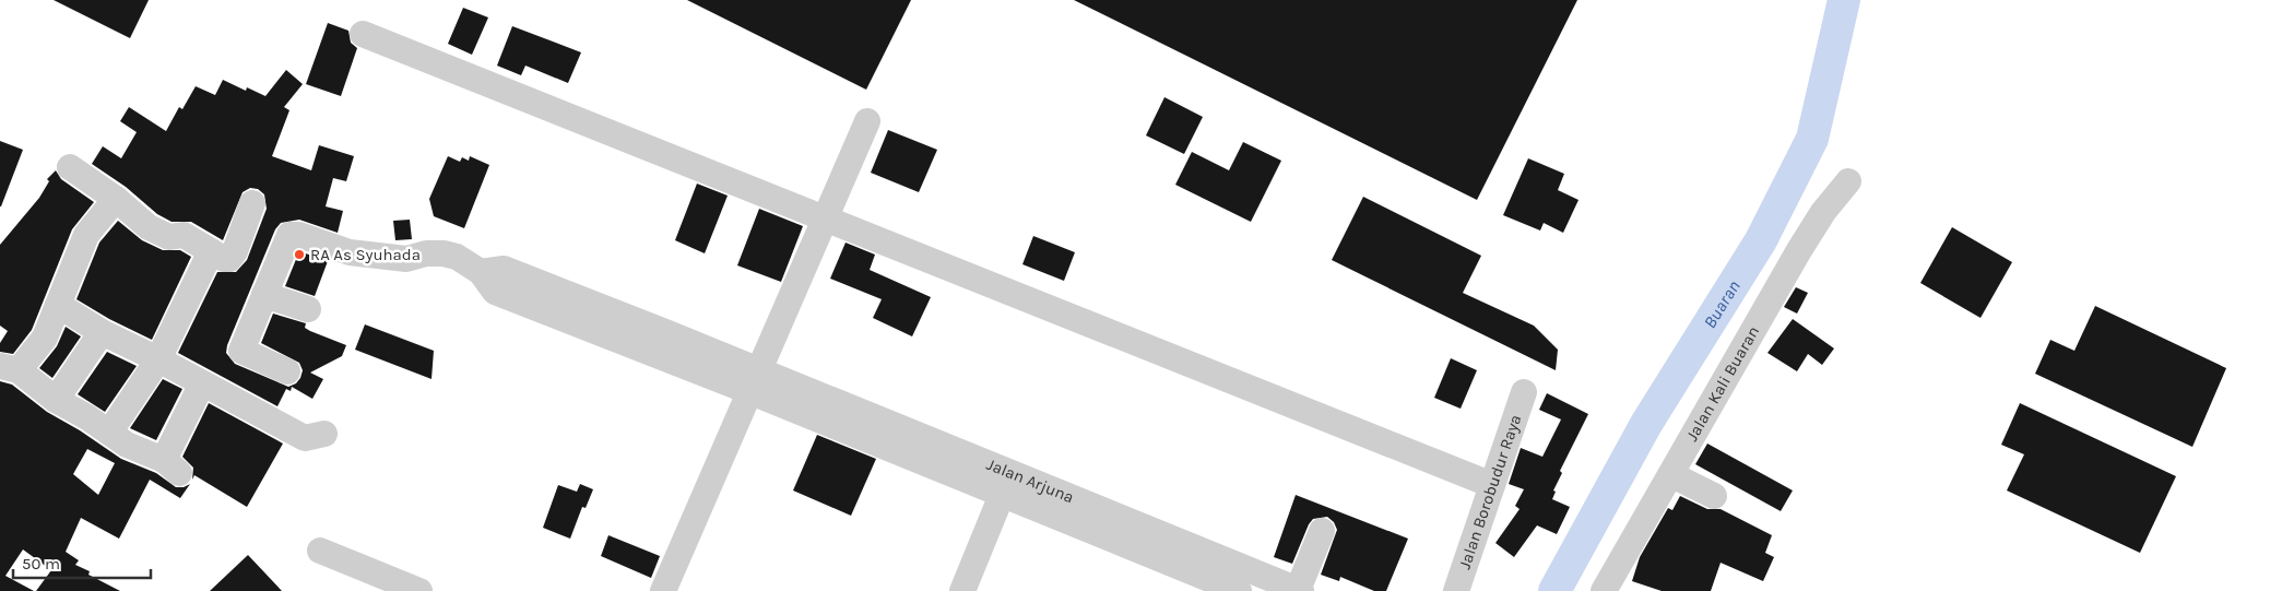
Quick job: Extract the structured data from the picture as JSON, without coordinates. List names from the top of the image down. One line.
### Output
{"streets":{"street":["Jalan Kali Buaran","Jalan Arjuna","Jalan Borobudur Raya"]},"water":["Buaran"],"places":["RA As Syuhada"],"scale_bar":"50 m"}
